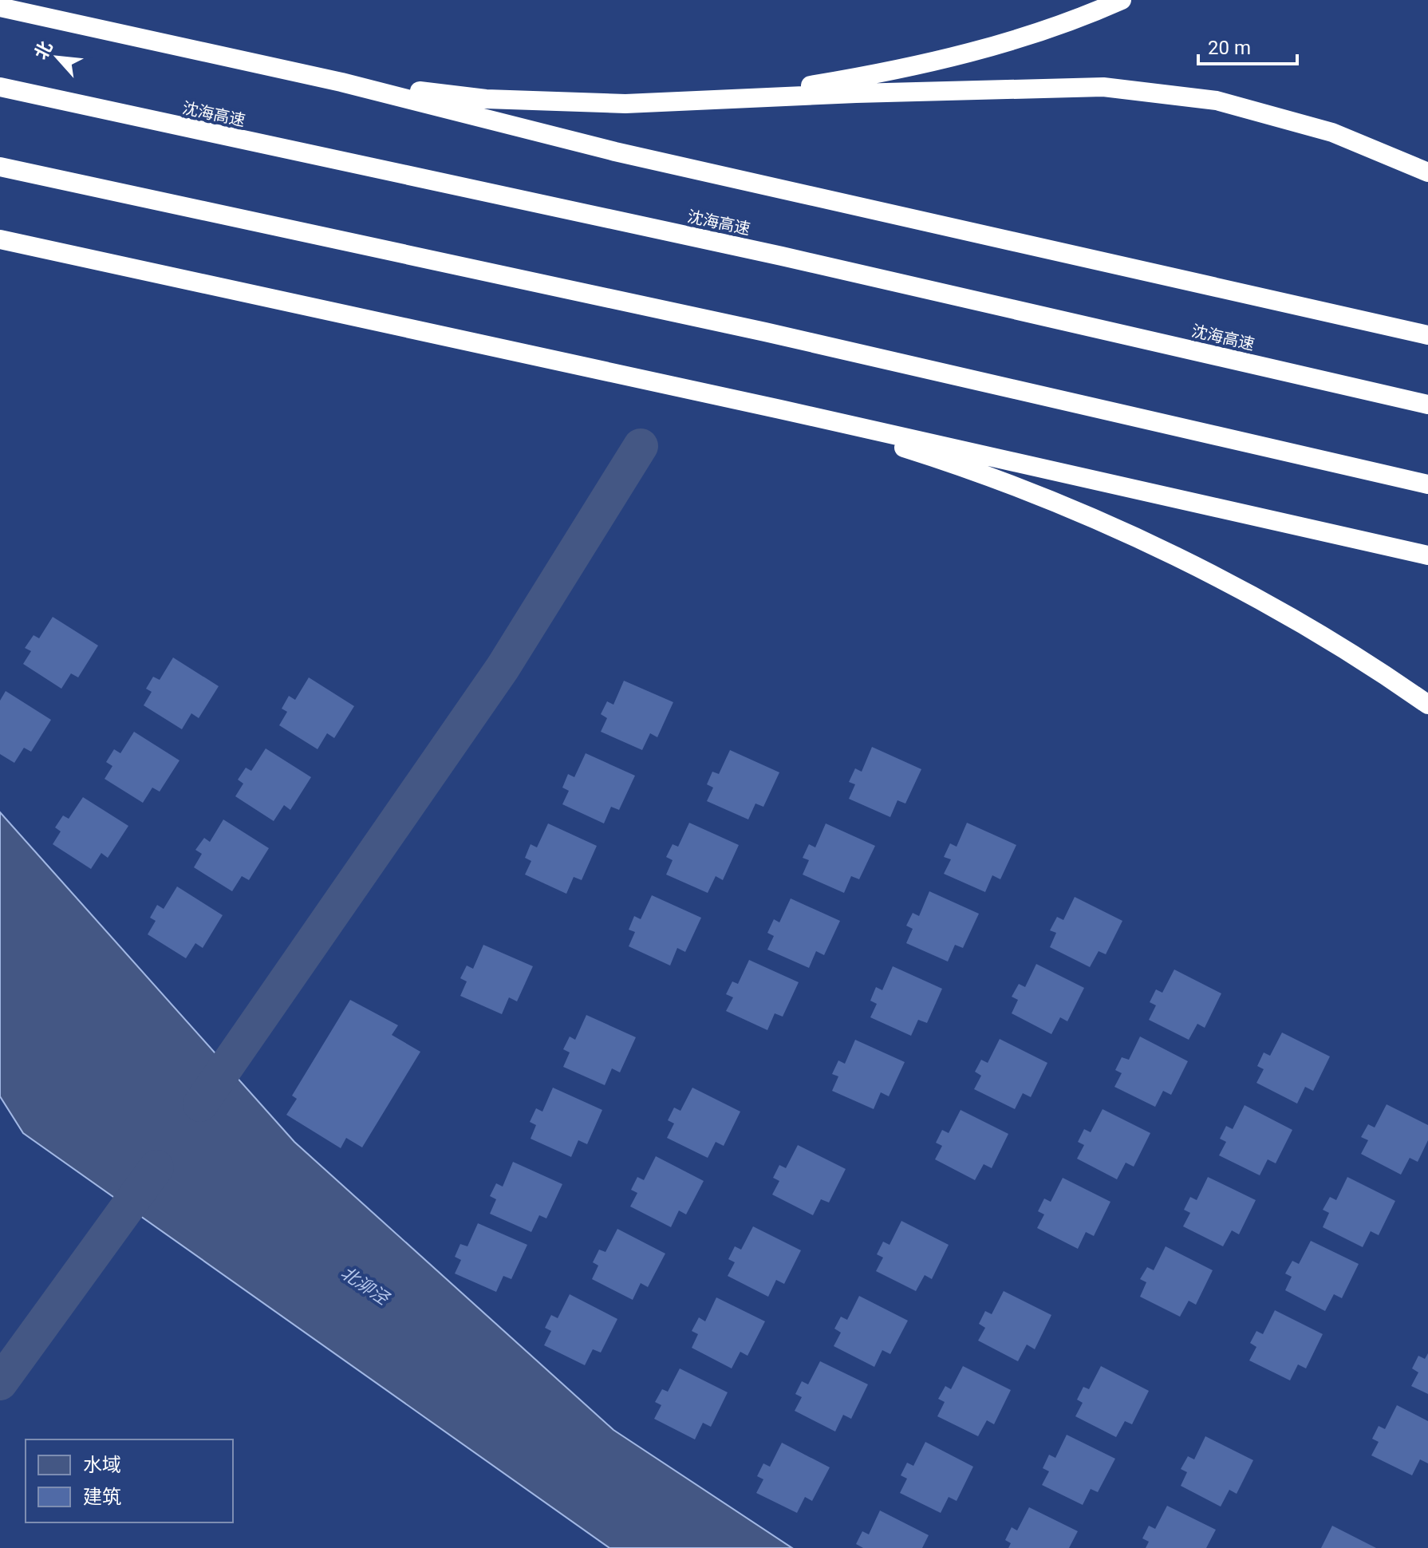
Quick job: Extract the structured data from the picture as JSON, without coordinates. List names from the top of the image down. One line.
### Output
{"streets":{"highway":["沈海高速"]},"water":["北泖泾"],"legend":["水域","建筑"],"scale_bar":"20 m","north":"top left"}
